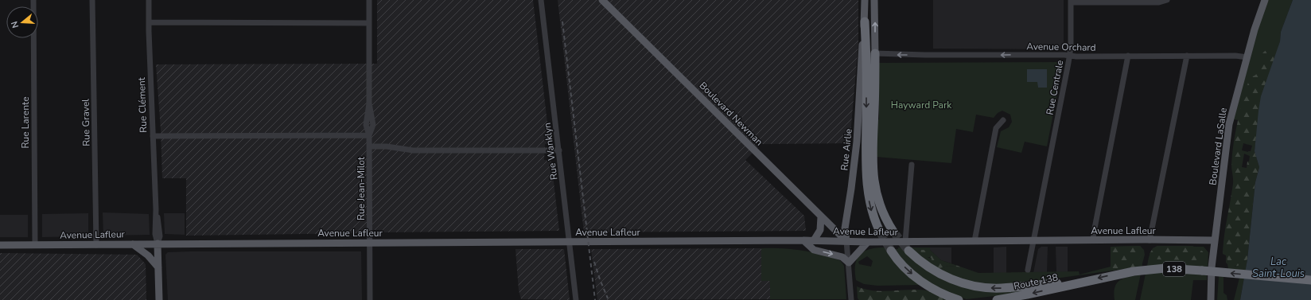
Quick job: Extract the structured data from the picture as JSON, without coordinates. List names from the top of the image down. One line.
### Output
{"streets":{"highway":["138","Route 138"],"main road":["Rue Clément","Boulevard Newman","Boulevard LaSalle","Rue Airlie","Avenue Lafleur"],"street":["Avenue Orchard","Rue Centrale","Rue Larente","Rue Gravel","Rue Wanklyn","Rue Jean-Milot"]},"crossings":[["Avenue Orchard","Rue Centrale"],["Avenue Orchard","Boulevard LaSalle"],["Rue Centrale","Avenue Lafleur"],["Rue Clément","Avenue Lafleur"],["Boulevard Newman","Rue Airlie"],["Boulevard Newman","Avenue Lafleur"],["Rue Larente","Avenue Lafleur"],["Rue Gravel","Avenue Lafleur"],["Boulevard LaSalle","Avenue Lafleur"],["Rue Airlie","Avenue Lafleur"],["Rue Wanklyn","Avenue Lafleur"],["Rue Jean-Milot","Avenue Lafleur"],["138","Route 138"]],"one_way":["Avenue Orchard","Route 138"],"water":["Lac Saint-Louis"],"parks":["Hayward Park"],"north":"left"}
